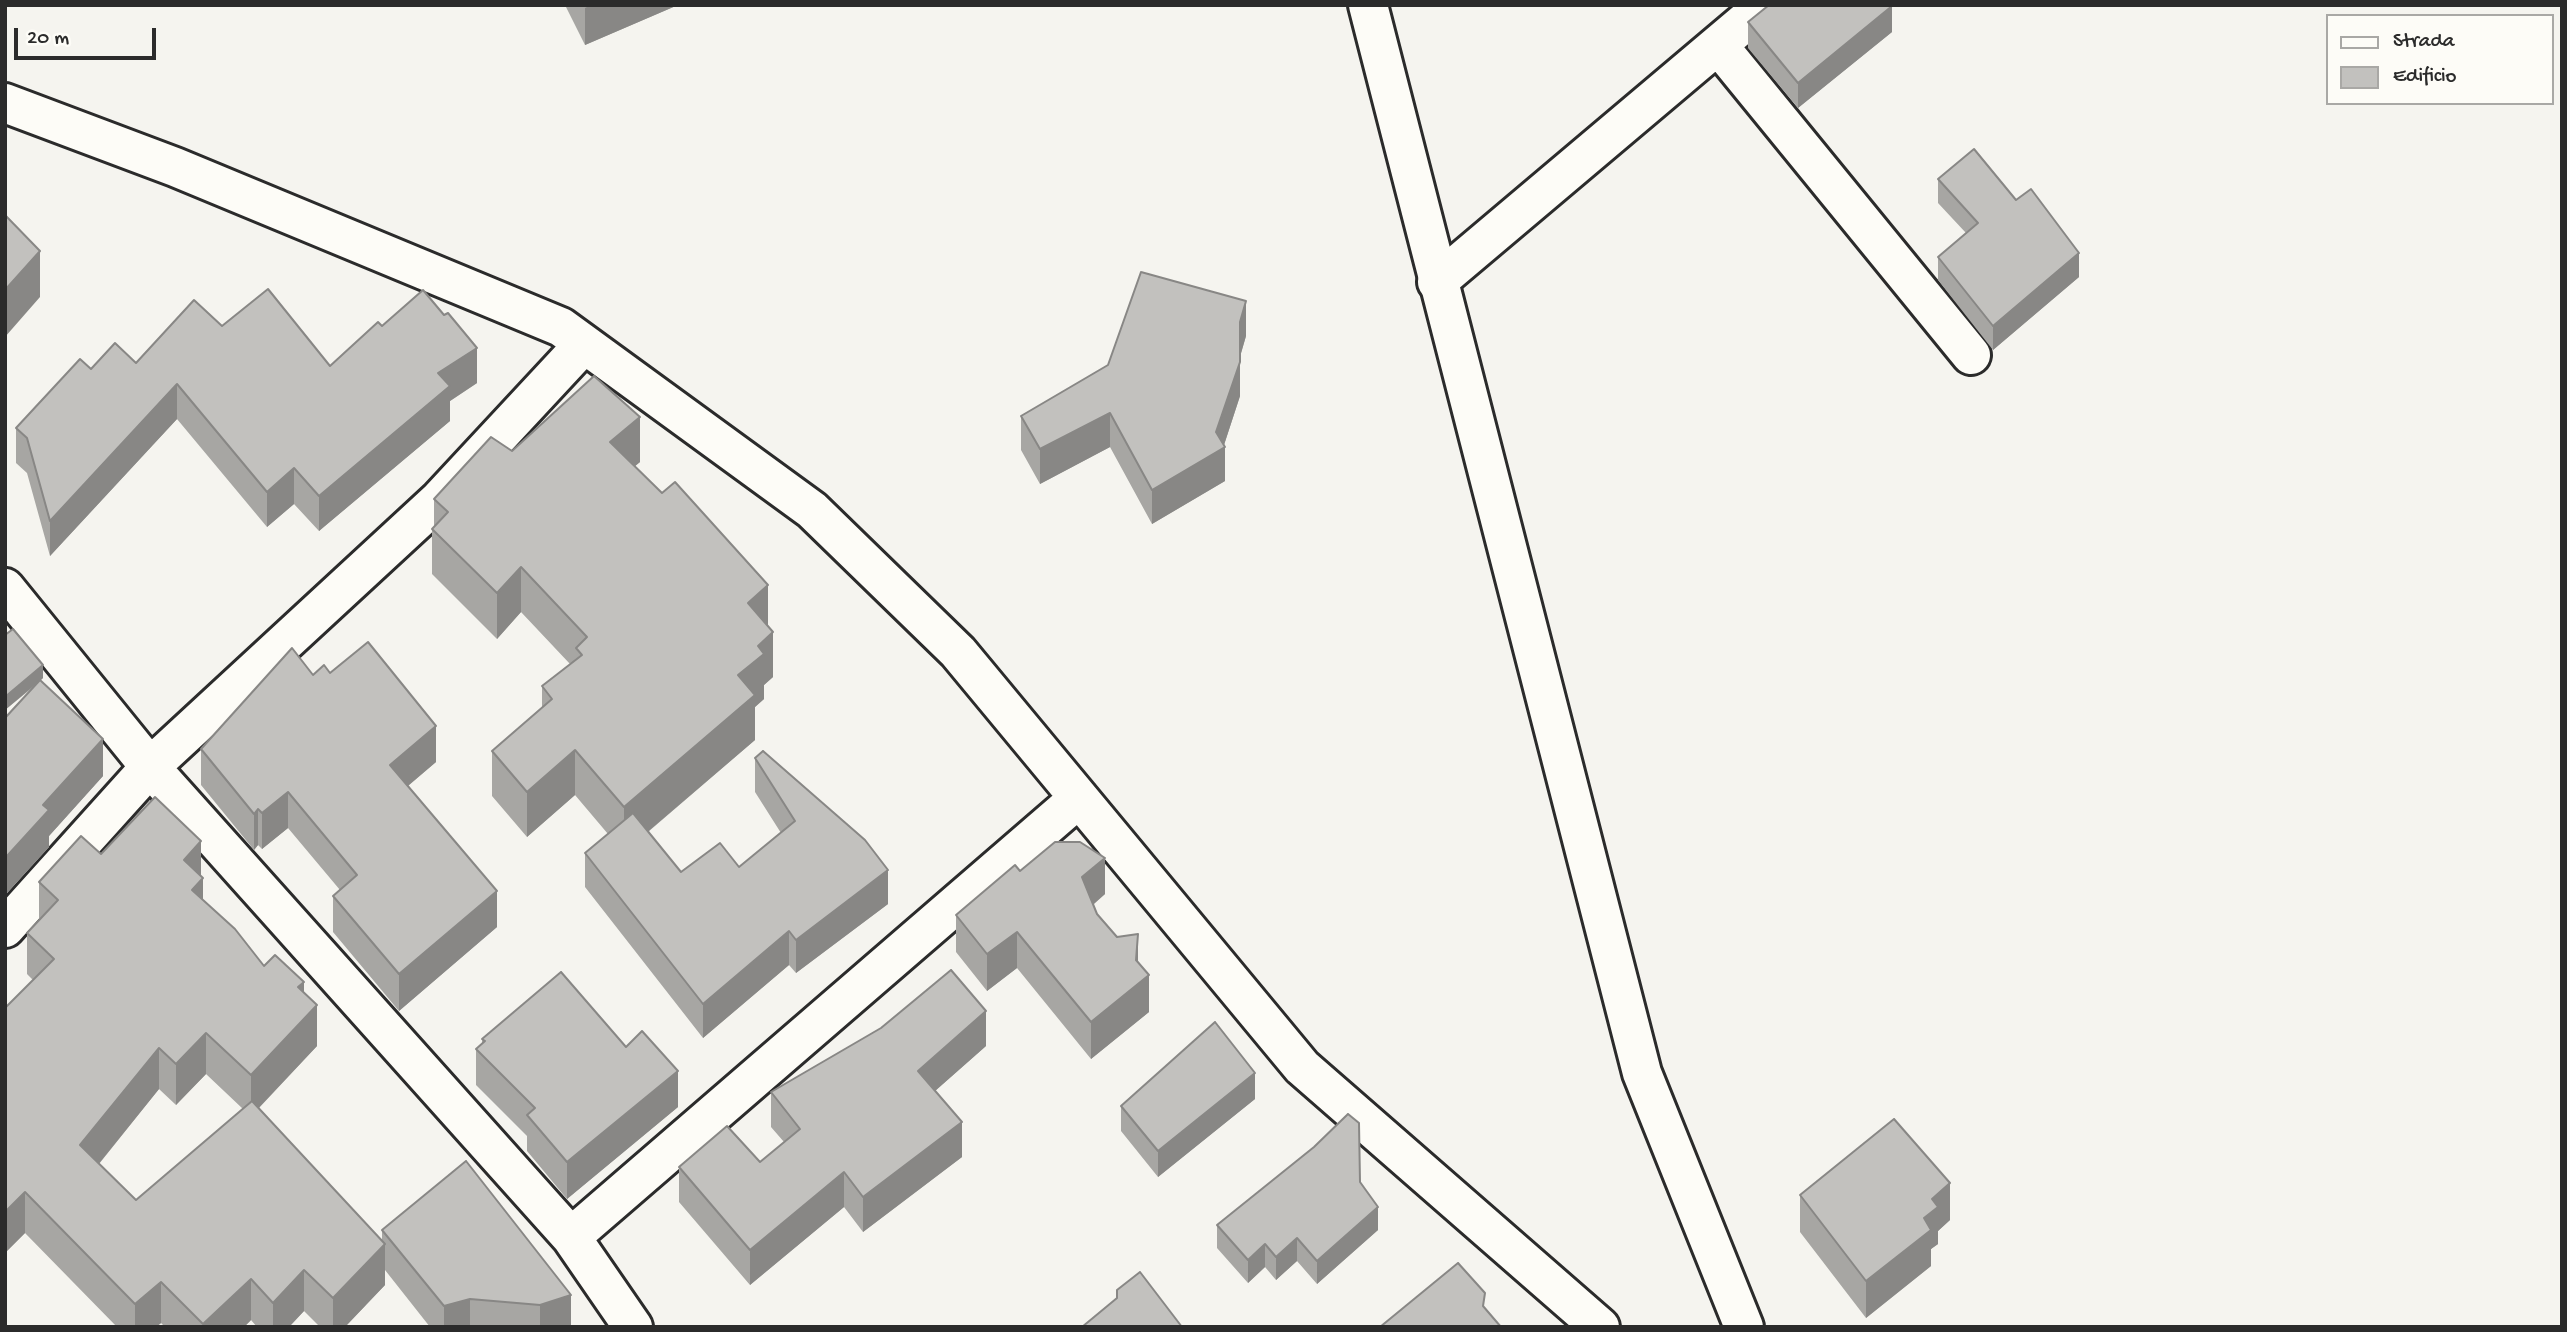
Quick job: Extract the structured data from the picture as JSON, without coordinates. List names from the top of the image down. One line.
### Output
{"legend":["Strada","Edificio"],"scale_bar":"20 m"}
